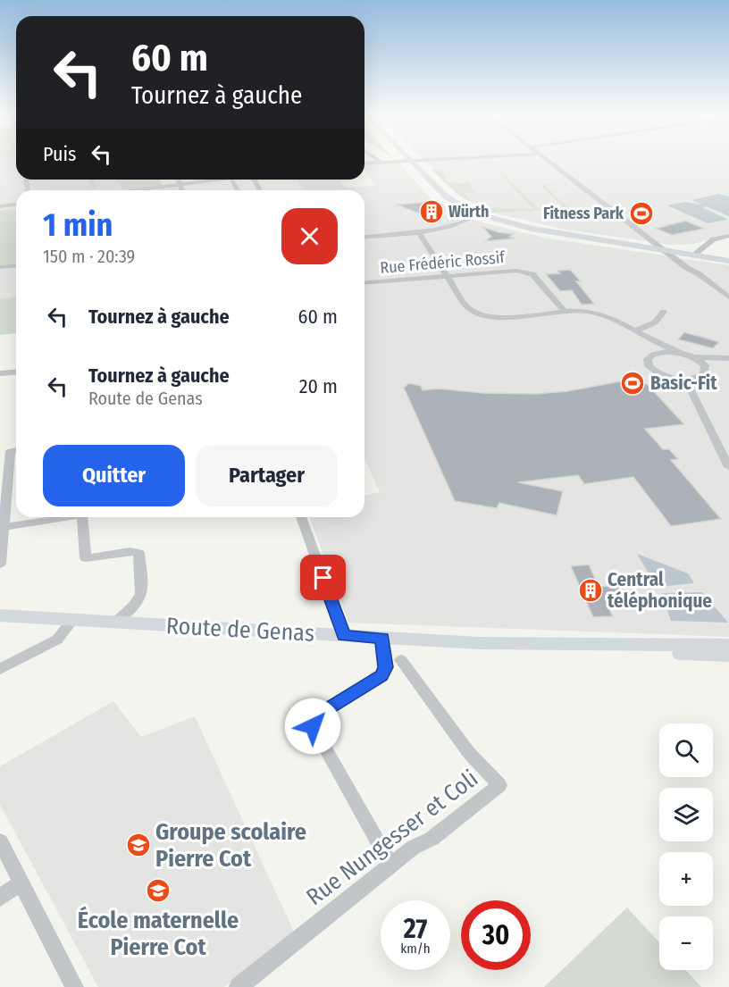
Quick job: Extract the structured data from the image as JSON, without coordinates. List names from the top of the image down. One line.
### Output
{"streets":{"main road":["Route de Genas"],"street":["Rue Frédéric Rossif","Rue Nungesser et Coli"]},"crossings":[["Route de Genas","Rue Nungesser et Coli"]],"places":{"building":["Würth","Central téléphonique"],"sports":["Fitness Park","Basic-Fit"],"school or university":["Groupe scolaire Pierre Cot","École maternelle Pierre Cot"]},"page":{"turn":["60 m","Tournez à gauche"],"then":"Puis","heading":["1 min","150 m · 20:39"],"list":[{"name":"Tournez à gauche","value":"60 m"},{"name":"Tournez à gauche","note":"Route de Genas","value":"20 m"}],"buttons":["Quitter","Partager"],"map_buttons":["+","−"],"speed":"27 km/h","limit":"30"}}
